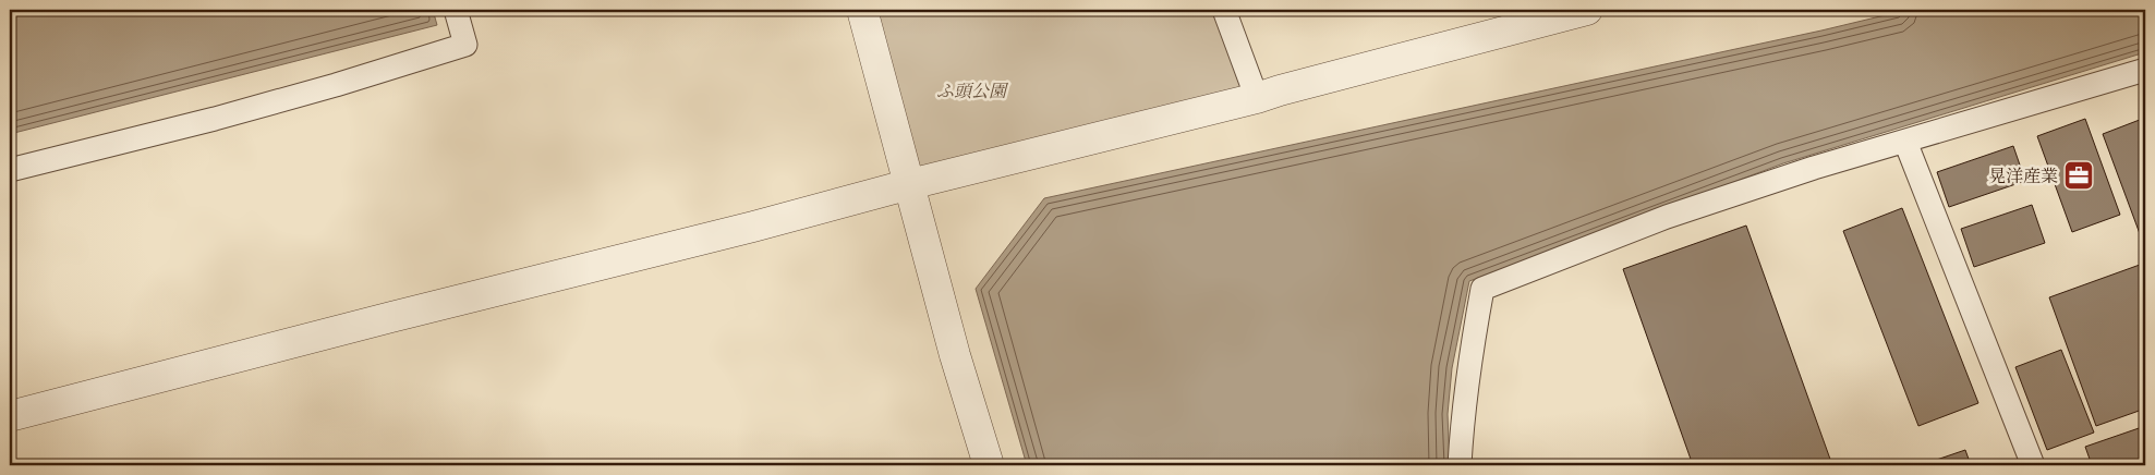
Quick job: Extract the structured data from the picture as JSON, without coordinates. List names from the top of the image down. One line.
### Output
{"parks":["ふ頭公園"],"places":{"office":["晃洋産業"]}}
